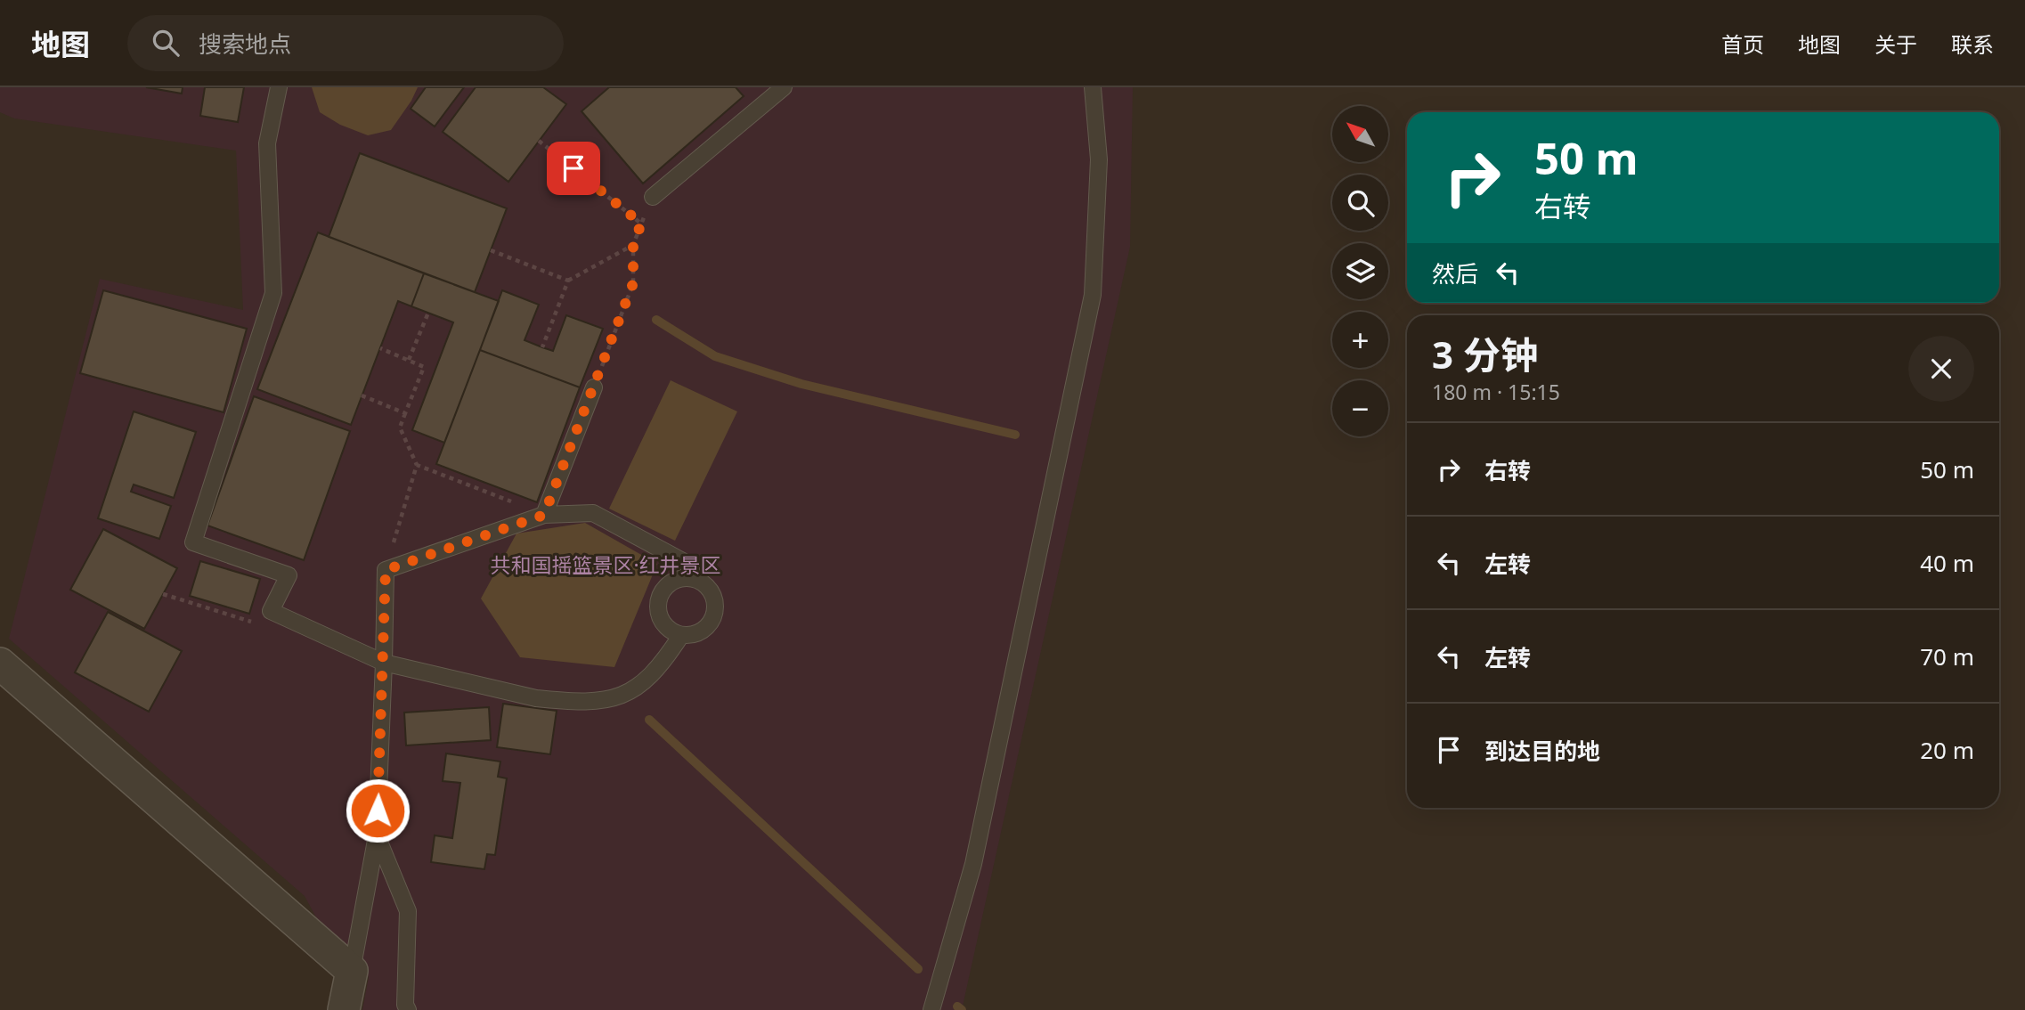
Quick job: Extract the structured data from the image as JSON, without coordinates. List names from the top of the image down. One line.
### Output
{"parks":["共和国摇篮景区·红井景区"],"north":"top left","page":{"header":"地图","search":"搜索地点","nav":["首页","地图","关于","联系"],"map_buttons":["+","−"],"turn":["50 m","右转"],"then":"然后","heading":["3 分钟","180 m · 15:15"],"list":[{"name":"右转","value":"50 m"},{"name":"左转","value":"40 m"},{"name":"左转","value":"70 m"},{"name":"到达目的地","value":"20 m"}]}}
